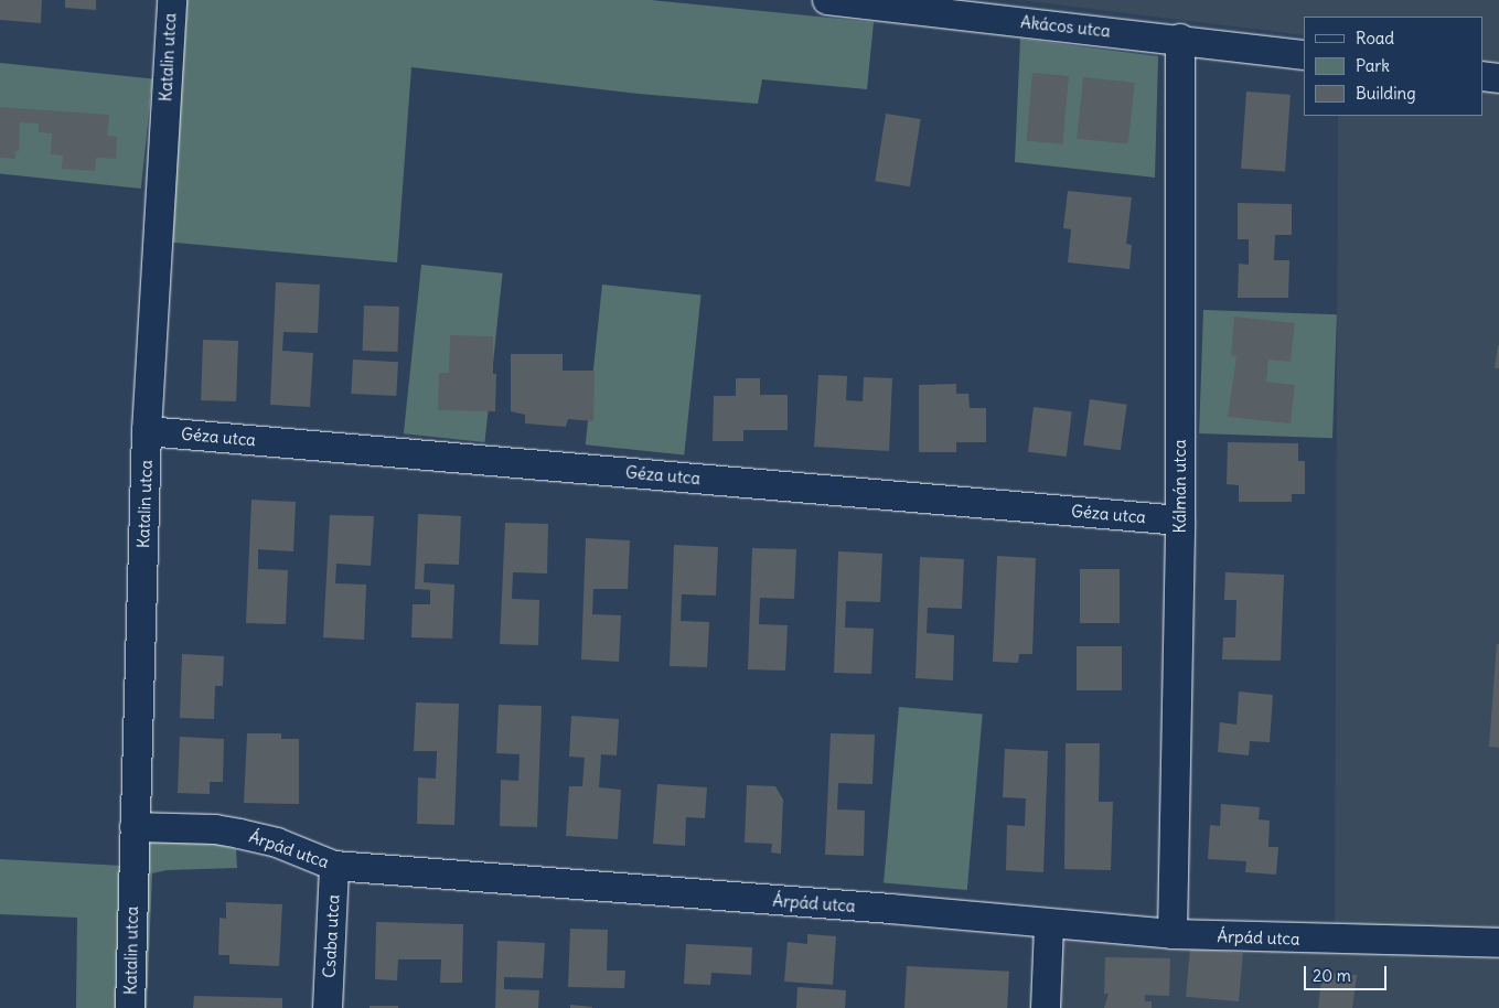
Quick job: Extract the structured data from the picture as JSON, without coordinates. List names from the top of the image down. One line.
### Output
{"streets":{"street":["Akácos utca","Katalin utca","Géza utca","Kálmán utca","Árpád utca","Csaba utca"]},"crossings":[["Akácos utca","Kálmán utca"],["Katalin utca","Géza utca"],["Katalin utca","Árpád utca"],["Géza utca","Kálmán utca"],["Kálmán utca","Árpád utca"],["Árpád utca","Csaba utca"]],"legend":["Road","Park","Building"],"scale_bar":"20 m"}
